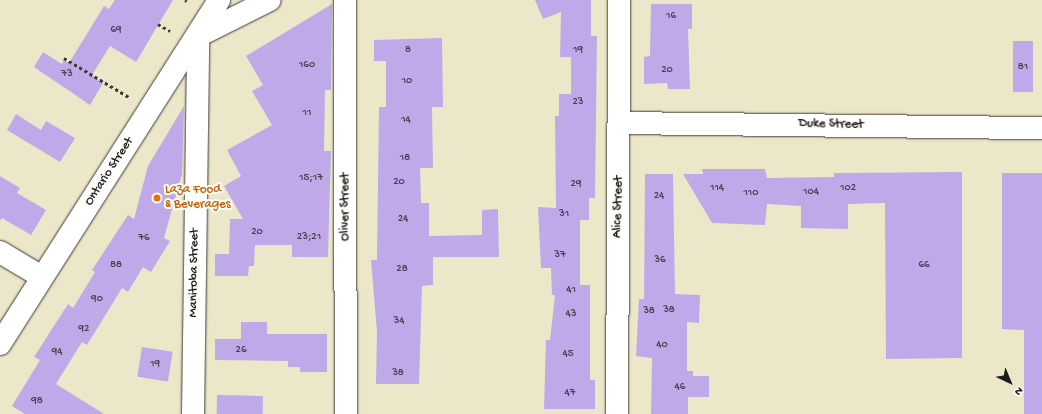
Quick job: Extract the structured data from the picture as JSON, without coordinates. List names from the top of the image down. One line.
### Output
{"streets":{"street":["Duke Street","Ontario Street","Oliver Street","Alice Street","Manitoba Street"]},"crossings":[["Duke Street","Alice Street"],["Ontario Street","Manitoba Street"]],"places":["Laza Food & Beverages"],"house_numbers":["16","69","8","19","160","81","20","73","10","23","11","14","18","15;17","20","29","114","102","104","110","24","31","24","20","23;21","76","37","36","88","66","28","41","90","38","38","43","34","92","40","26","94","45","19","38","46","47","98"],"north":"bottom right"}
